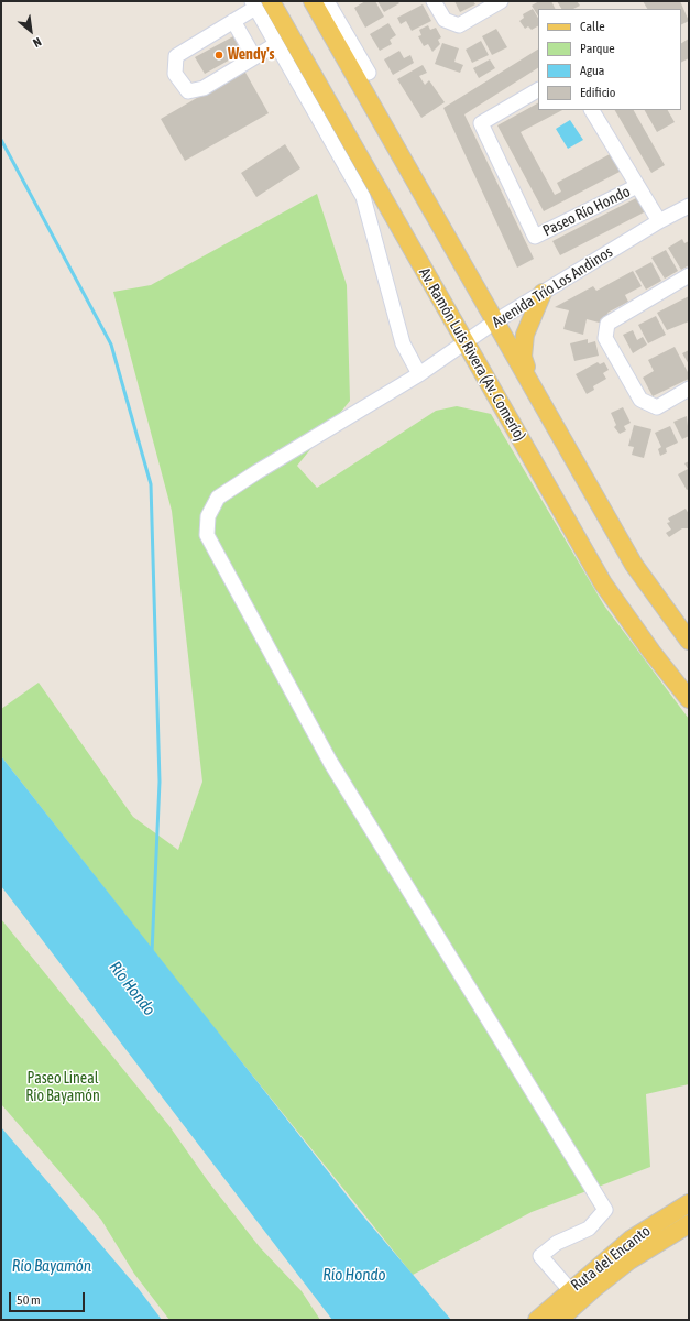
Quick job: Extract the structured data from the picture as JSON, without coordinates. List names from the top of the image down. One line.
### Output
{"streets":{"main road":["Av. Ramón Luis Rivera (Av. Comerío)","Ruta del Encanto"],"street":["Paseo Río Hondo","Avenida Trío Los Andinos"]},"crossings":[["Avenida Trío Los Andinos","Av. Ramón Luis Rivera (Av. Comerío)"],["Avenida Trío Los Andinos","Ruta del Encanto"]],"water":["Río Hondo","Río Bayamón"],"parks":["Paseo Lineal Río Bayamón"],"places":["Wendy's"],"legend":["Calle","Parque","Agua","Edificio"],"scale_bar":"50 m","north":"bottom right"}
